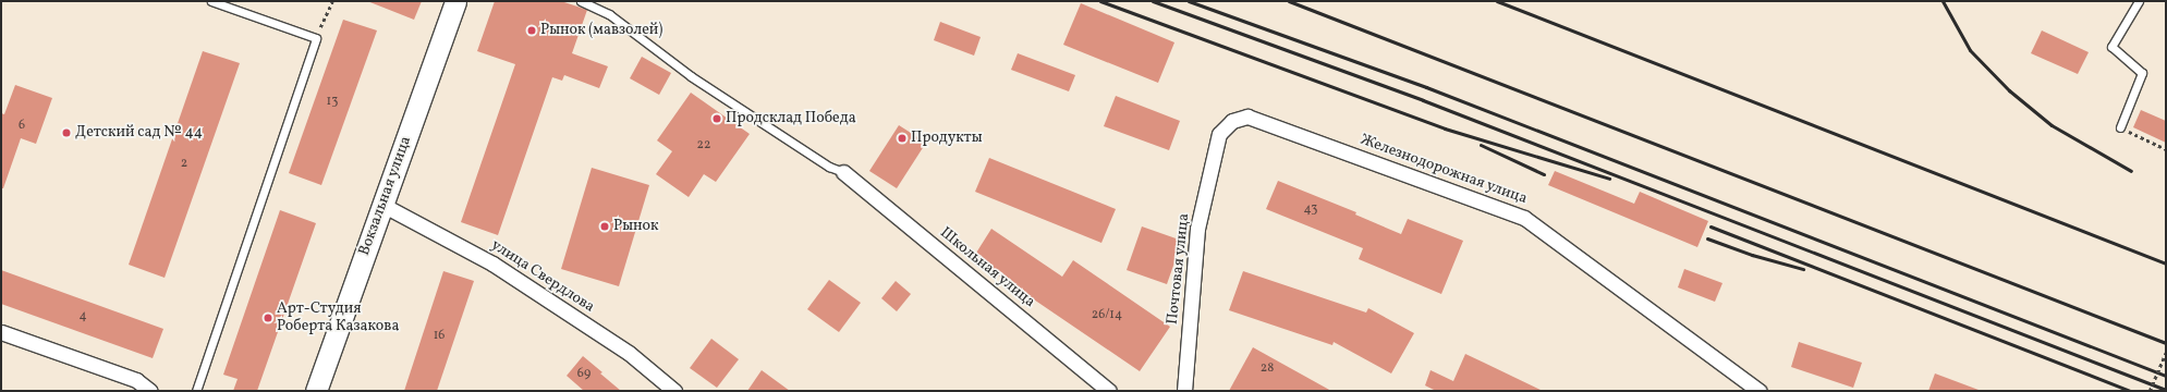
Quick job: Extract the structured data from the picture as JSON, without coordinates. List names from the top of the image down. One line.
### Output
{"streets":{"street":["Железнодорожная улица","Вокзальная улица","Школьная улица","Почтовая улица","улица Свердлова"]},"crossings":[["Железнодорожная улица","Почтовая улица"],["Вокзальная улица","улица Свердлова"]],"places":["Рынок (мавзолей)","Продсклад Победа","Детский сад № 44","Продукты","Рынок","Арт-Студия Роберта Казакова"],"house_numbers":["13","6","22","2","43","26/14","4","16","28","69"]}
